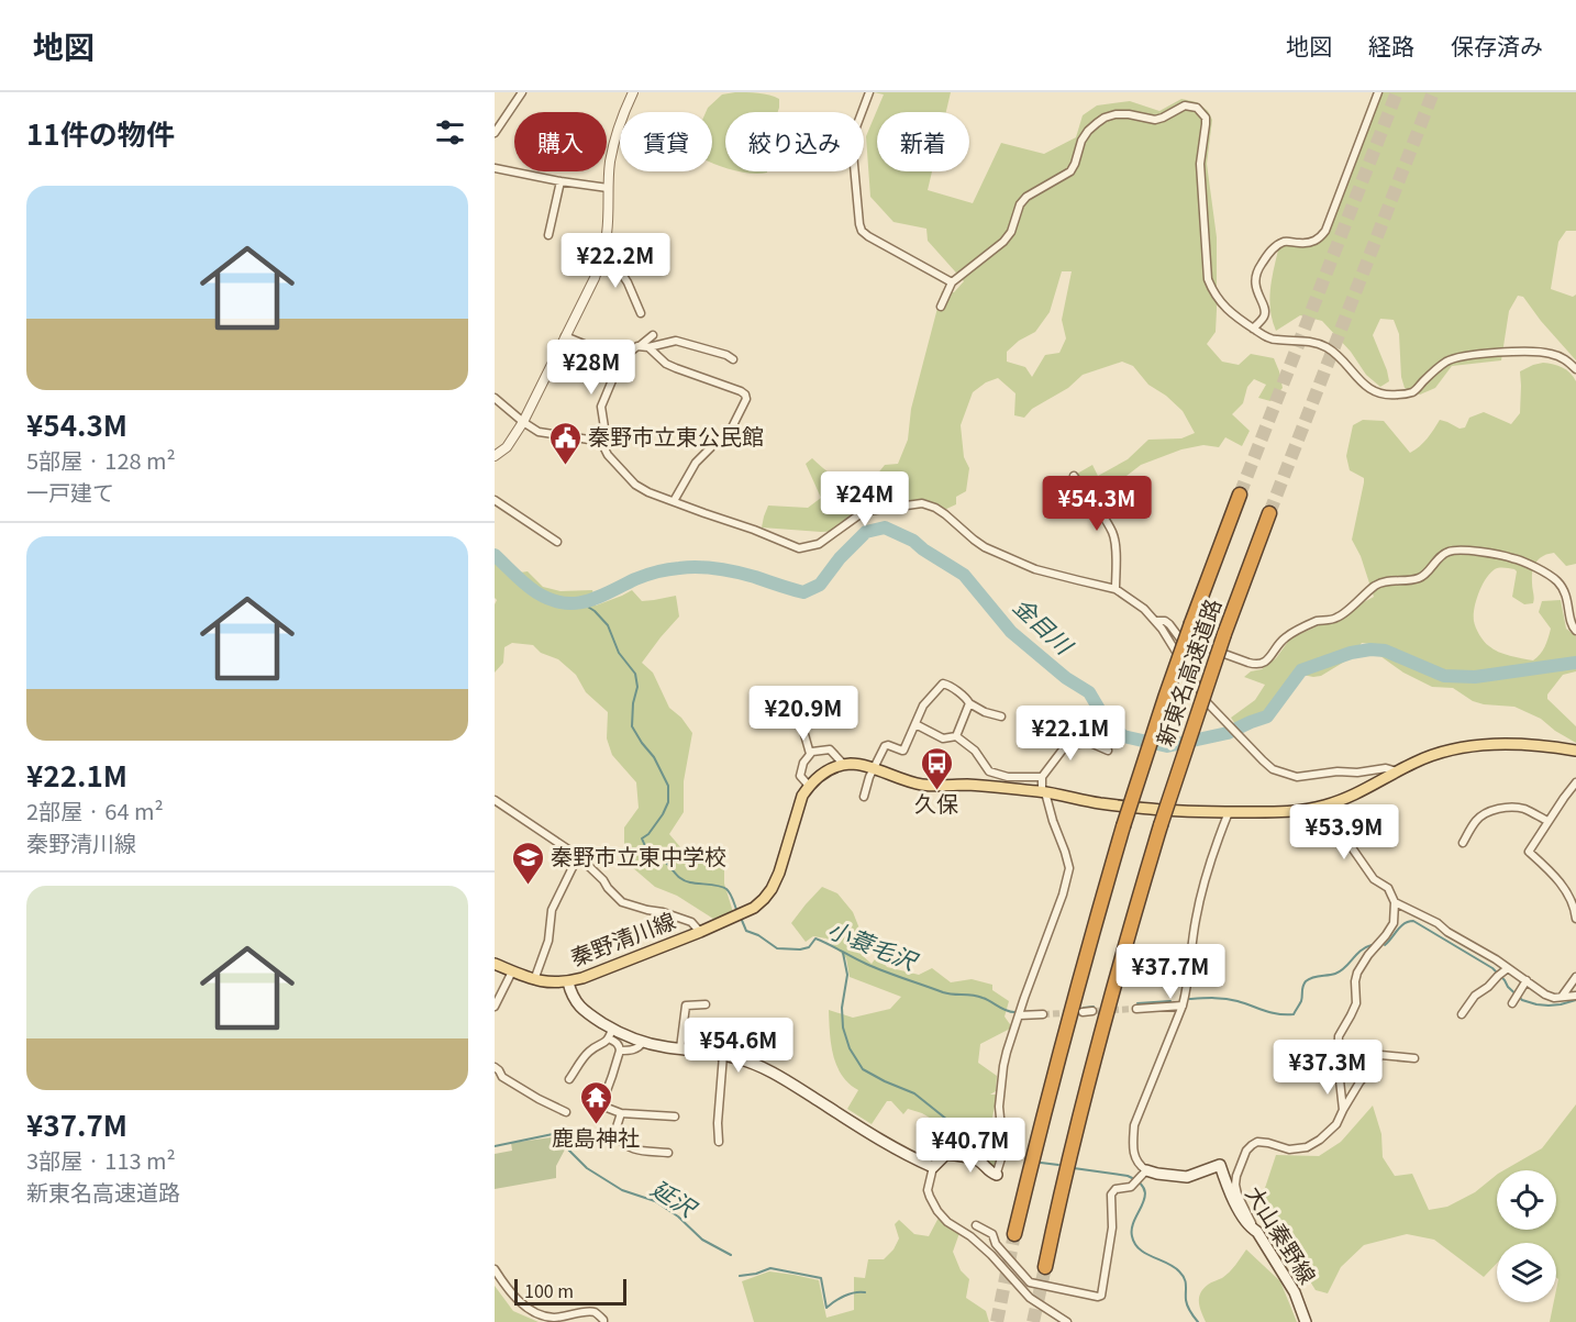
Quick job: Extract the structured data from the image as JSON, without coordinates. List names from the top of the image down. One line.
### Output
{"streets":{"highway":["新東名高速道路"],"main road":["秦野清川線","大山秦野線"]},"water":["金目川","小蓑毛沢","延沢"],"places":{"public building":["秦野市立東公民館"],"bus stop":["久保"],"school or university":["秦野市立東中学校"],"temple":["鹿島神社"]},"scale_bar":"100 m","page":{"header":"地図","nav":["地図","経路","保存済み"],"heading":"11件の物件","chip":["購入","賃貸","絞り込み","新着"],"list":[{"name":"¥54.3M","note":"5部屋 · 128 m² · 一戸建て"},{"name":"¥22.1M","note":"2部屋 · 64 m² · 秦野清川線"},{"name":"¥37.7M","note":"3部屋 · 113 m² · 新東名高速道路"}],"price":["¥22.2M","¥28M","¥24M","¥54.3M","¥20.9M","¥22.1M","¥53.9M","¥37.7M","¥54.6M","¥37.3M","¥40.7M"],"scale":"100 m"}}
